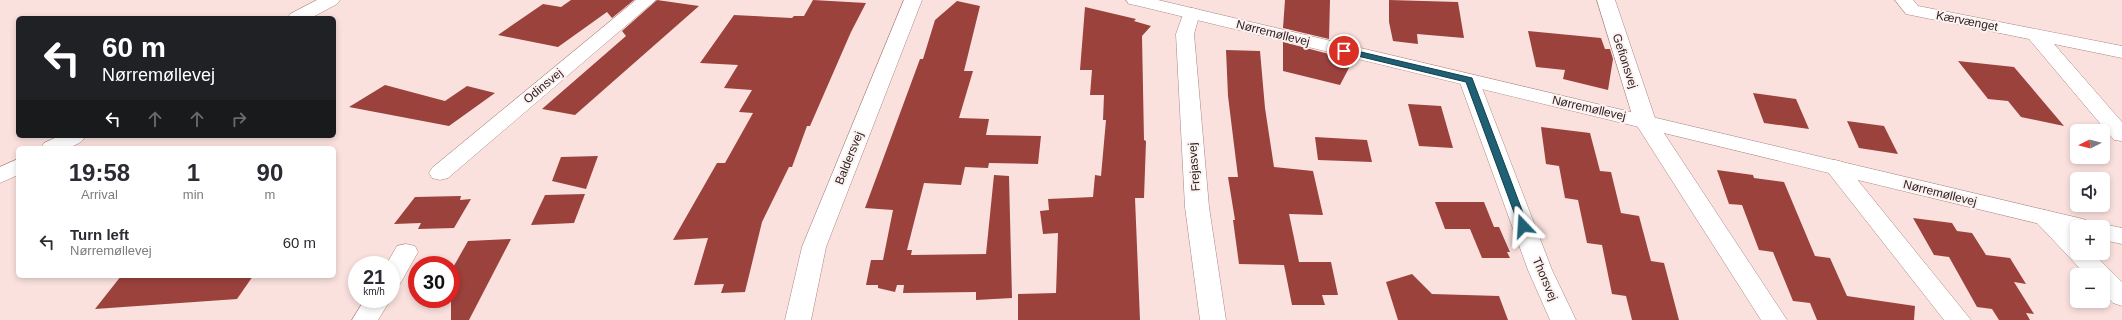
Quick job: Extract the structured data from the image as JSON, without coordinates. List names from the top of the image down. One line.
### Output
{"streets":{"street":["Kærvænget","Nørremøllevej","Gefionsvej","Odinsvej","Baldersvej","Frejasvej","Thorsvej"]},"crossings":[["Nørremøllevej","Gefionsvej"],["Nørremøllevej","Frejasvej"],["Nørremøllevej","Thorsvej"]],"north":"left","page":{"turn":["60 m","Nørremøllevej"],"map_buttons":["+","−"],"eta":["19:58","Arrival","1","min","90","m"],"list":[{"name":"Turn left","note":"Nørremøllevej","value":"60 m"}],"speed":"21 km/h","limit":"30"}}
